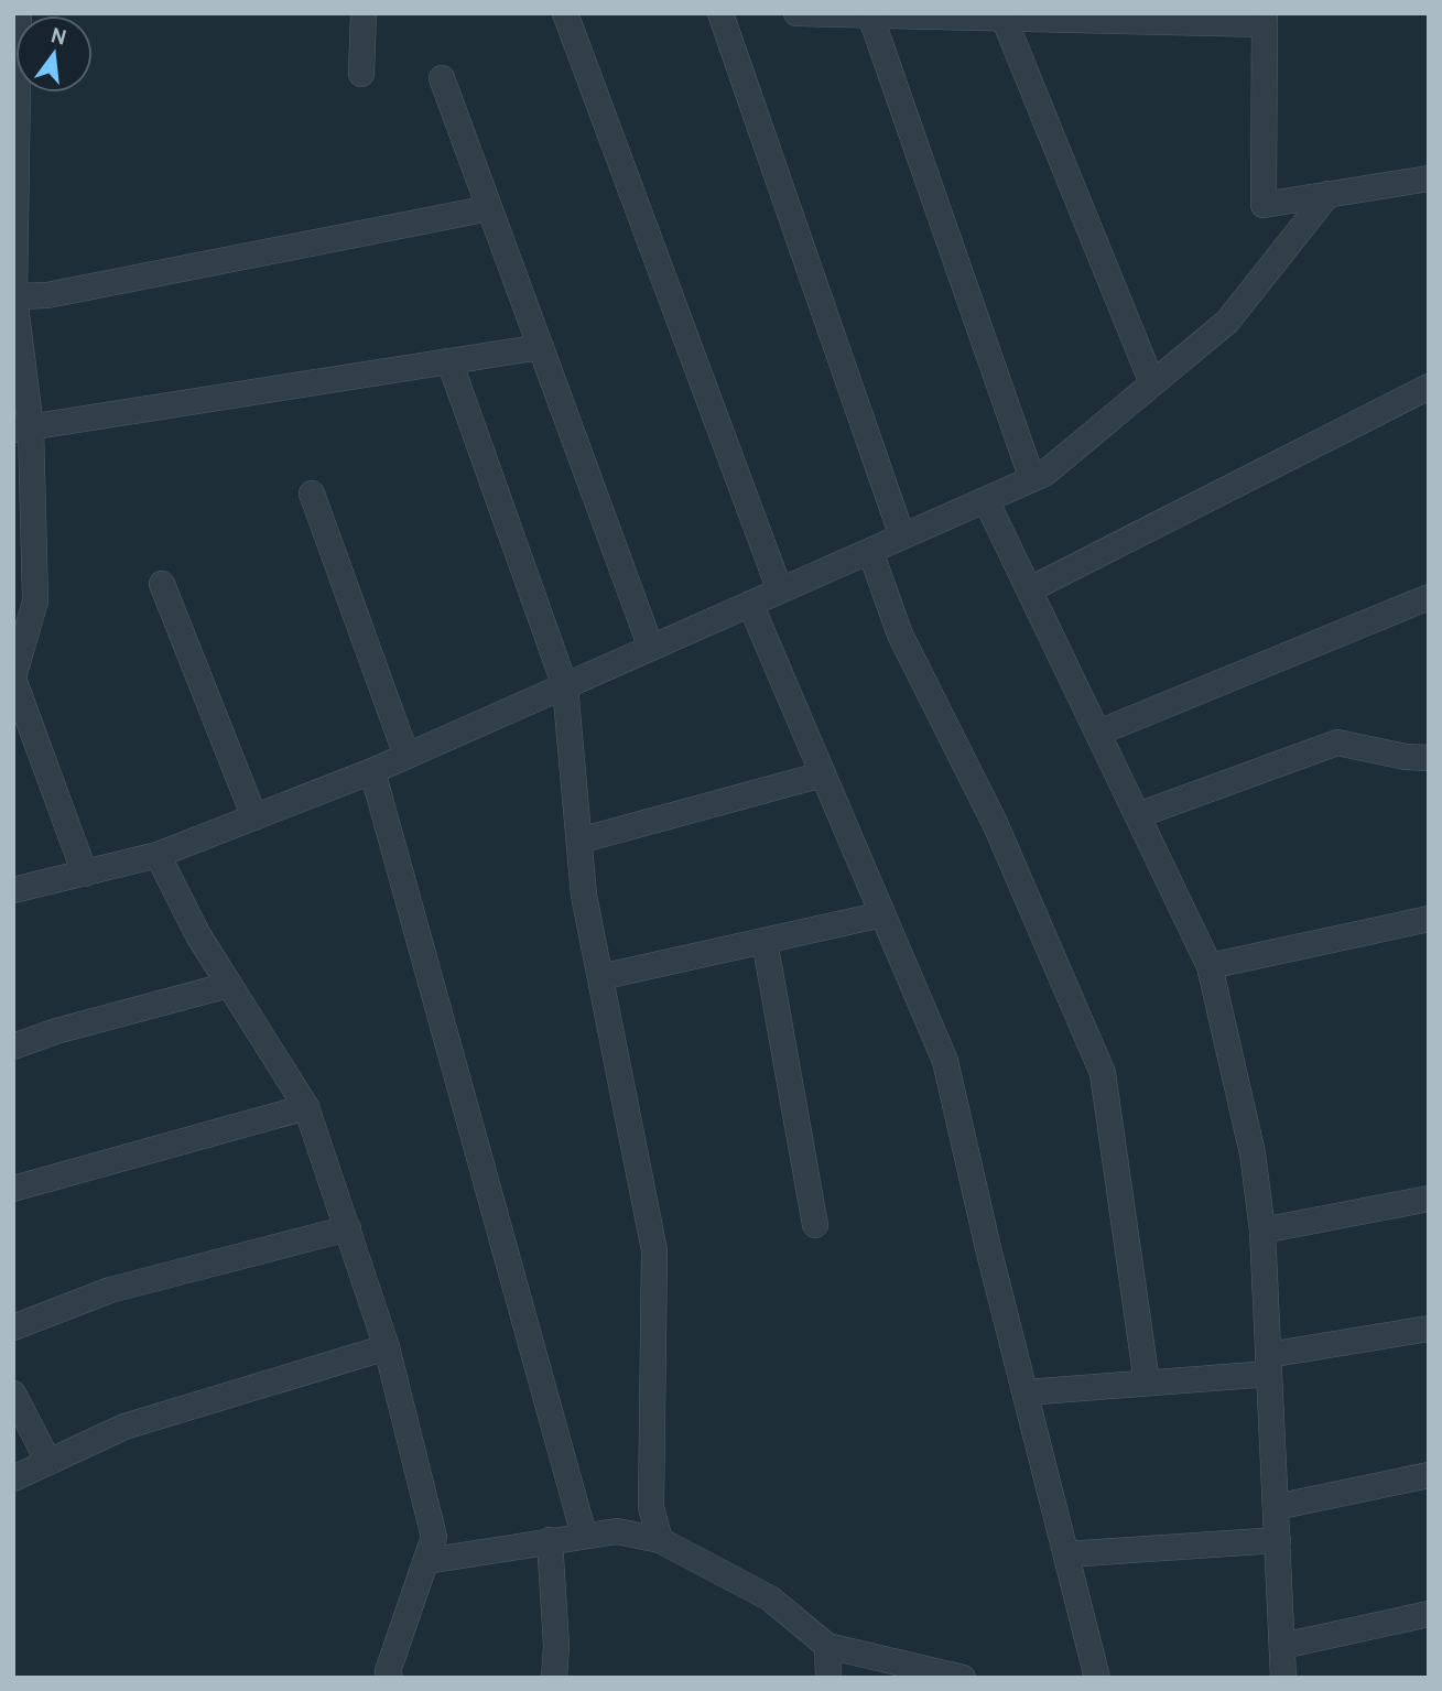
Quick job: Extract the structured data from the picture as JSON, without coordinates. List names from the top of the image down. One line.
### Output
{"north":"top"}
